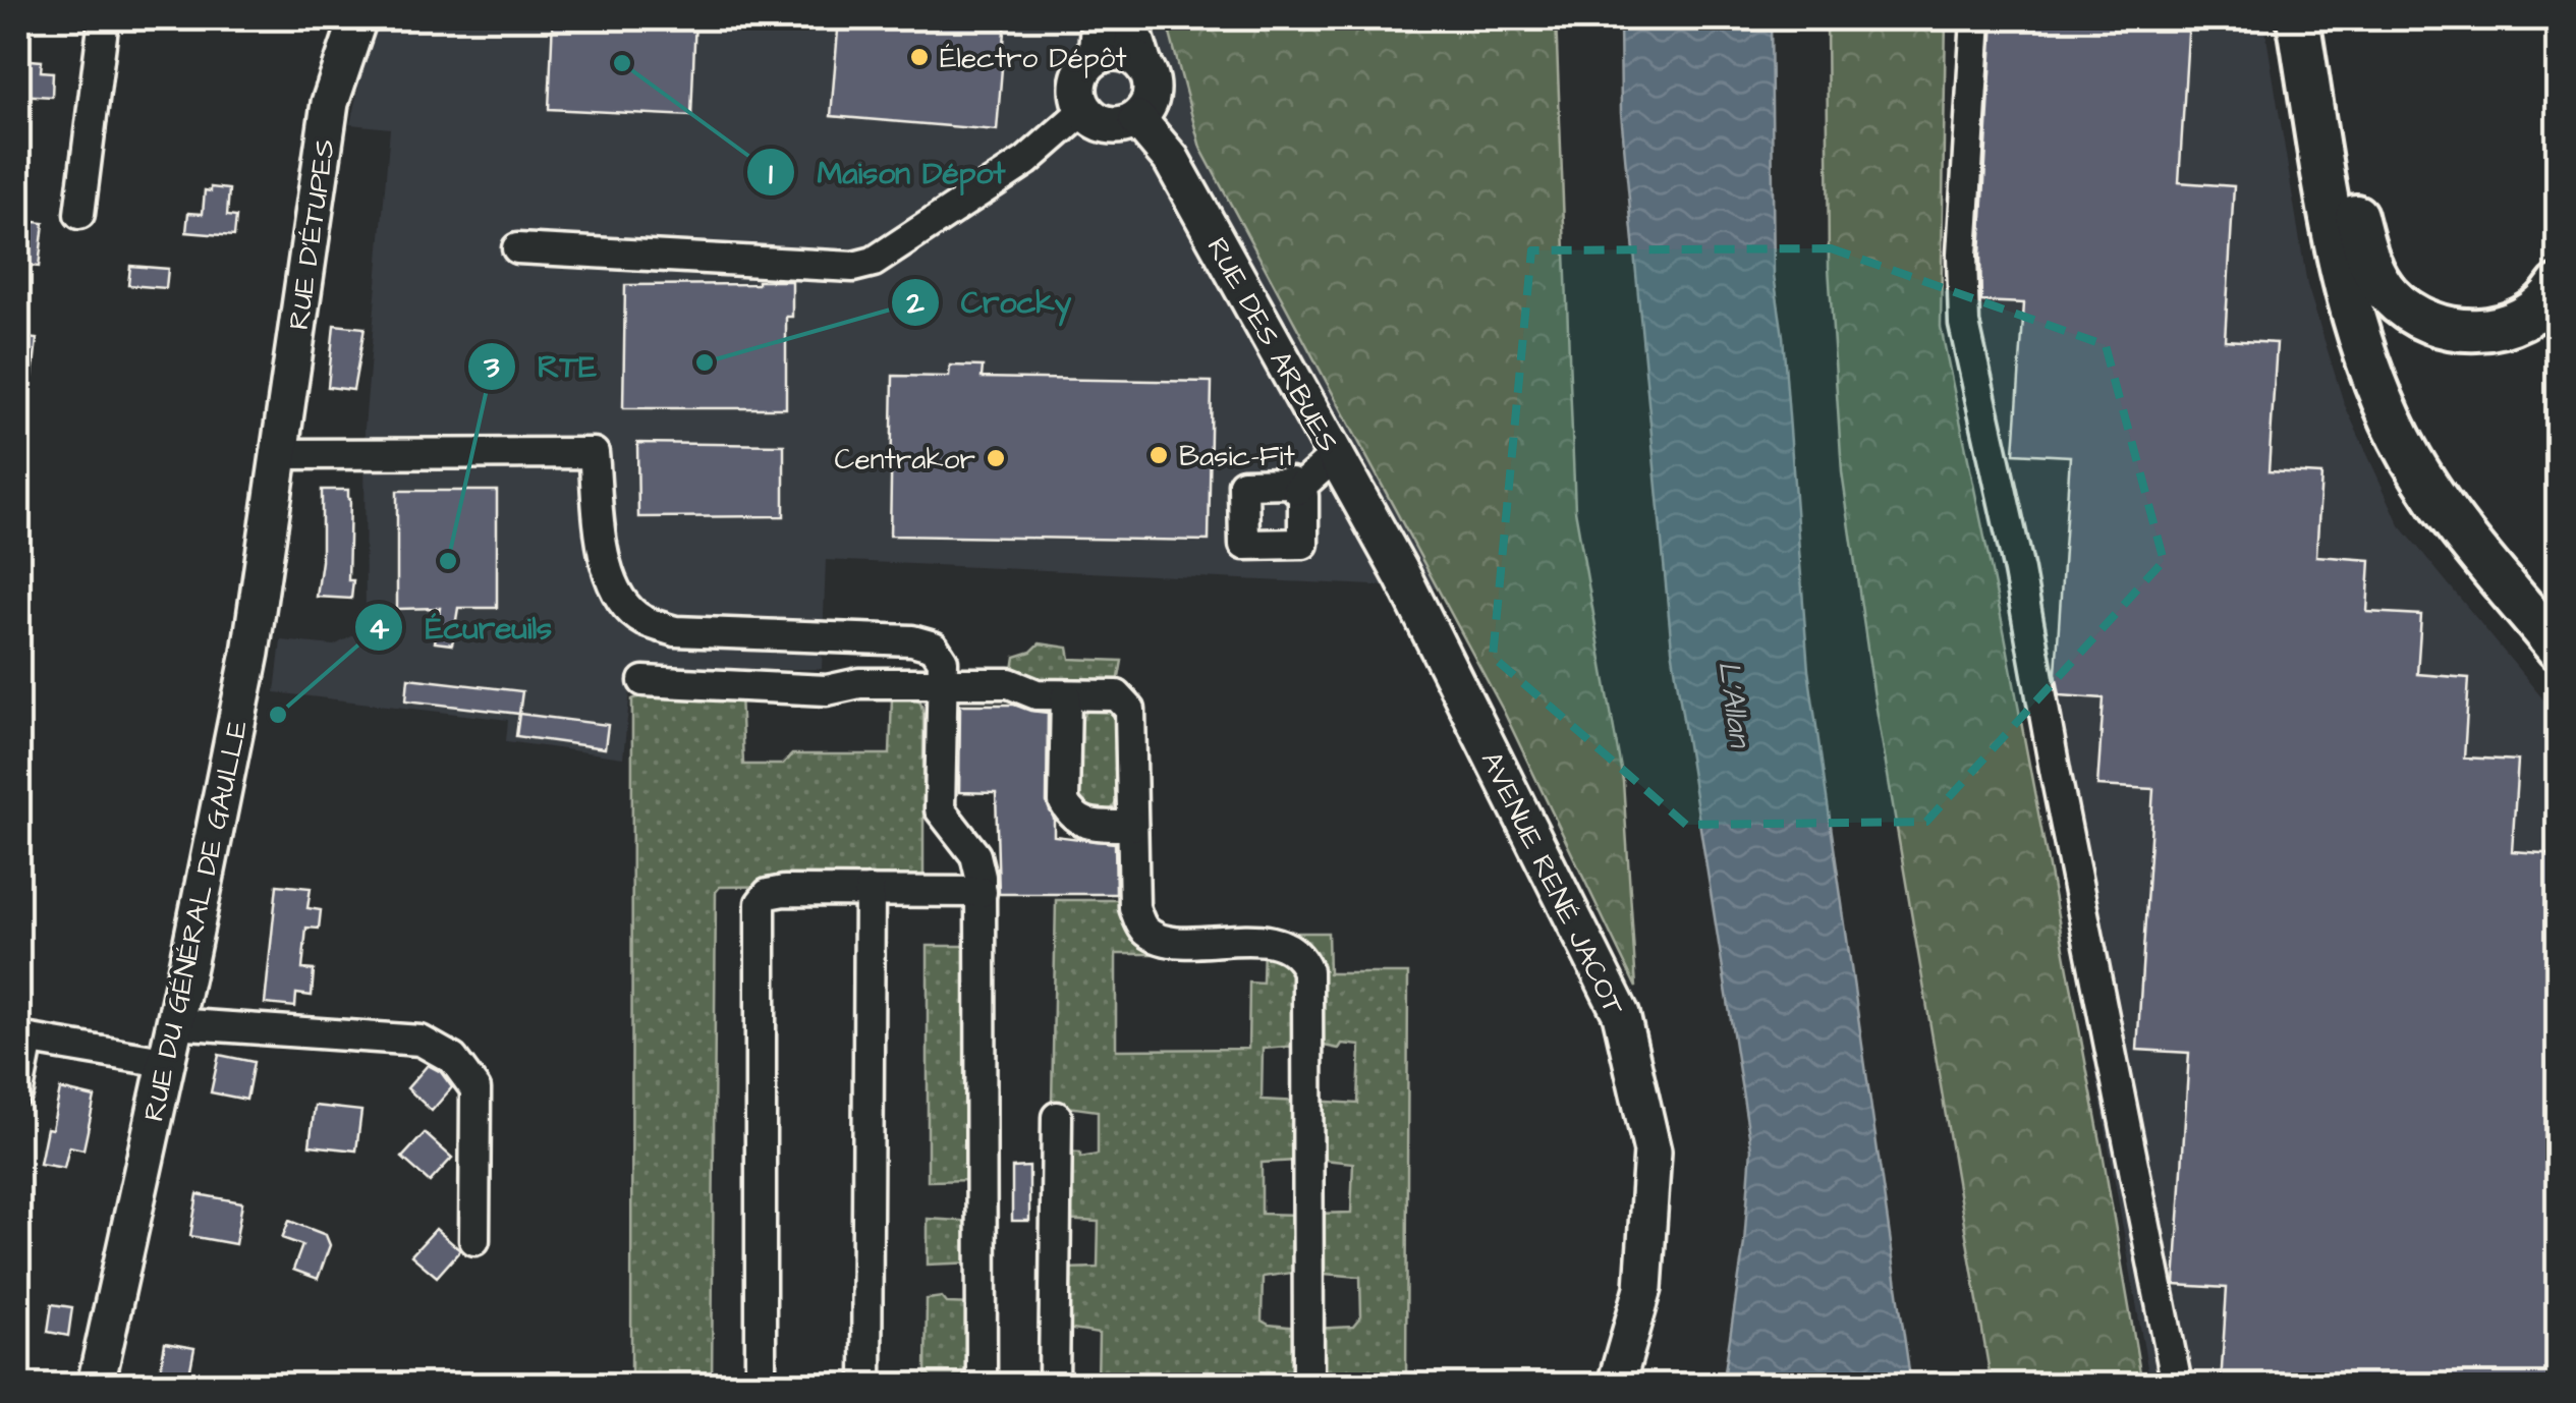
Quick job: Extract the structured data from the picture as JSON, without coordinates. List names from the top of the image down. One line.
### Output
{"streets":{"main road":["RUE D'ÉTUPES","RUE DES ARBUES","AVENUE RENÉ JACOT","RUE DU GÉNÉRAL DE GAULLE"]},"crossings":[["RUE D'ÉTUPES","RUE DU GÉNÉRAL DE GAULLE"],["RUE DES ARBUES","AVENUE RENÉ JACOT"]],"water":["L'Allan"],"places":["Électro Dépôt","Maison Dépot","Crocky","Basic-Fit","Centrakor","RTE","Écureuils"]}
